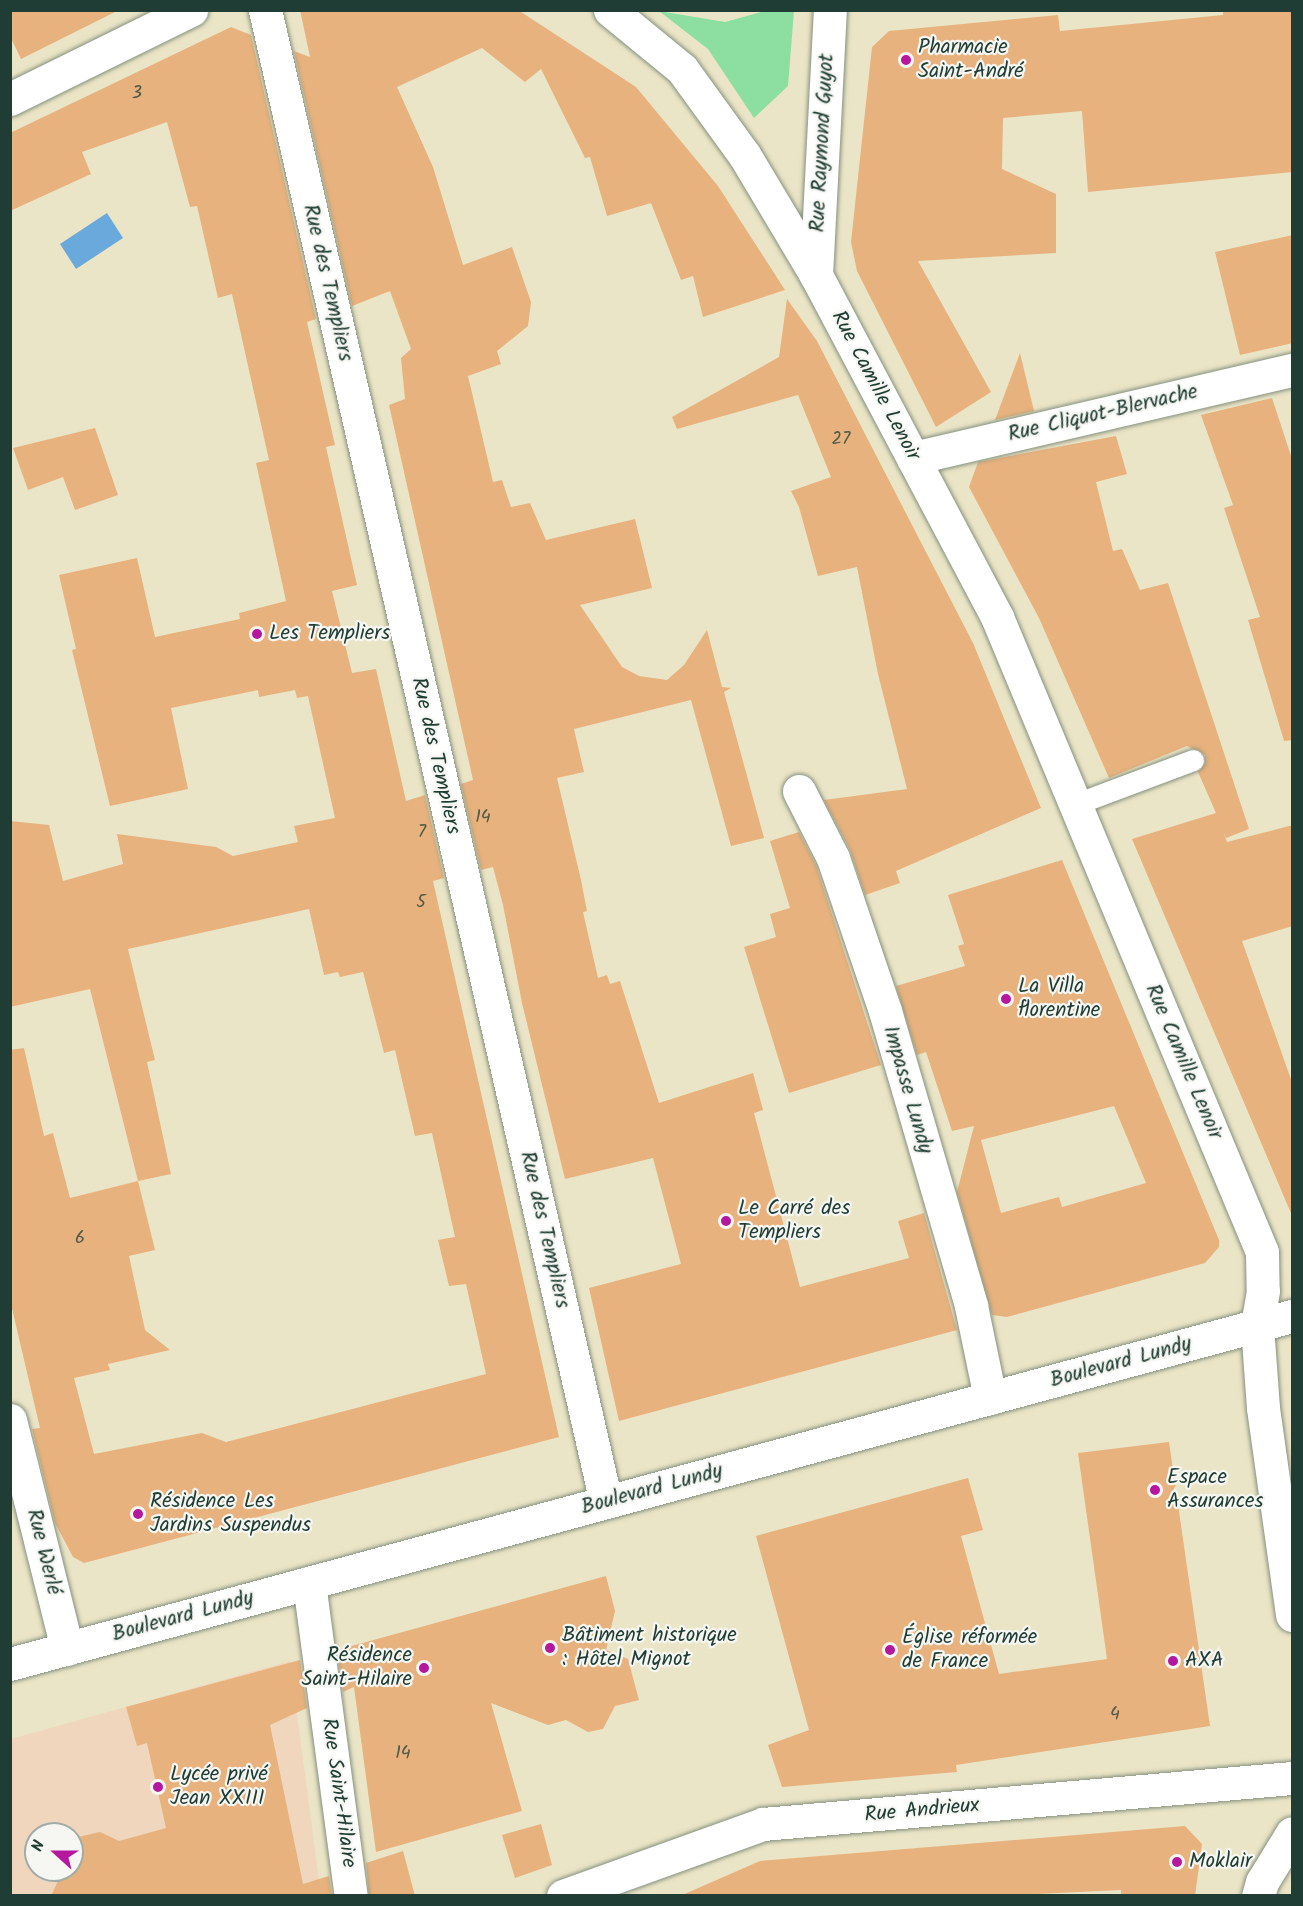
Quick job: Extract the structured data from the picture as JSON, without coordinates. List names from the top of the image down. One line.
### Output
{"streets":{"street":["Rue Raymond Guyot","Rue des Templiers","Rue Camille Lenoir","Rue Cliquot-Blervache","Impasse Lundy","Boulevard Lundy","Rue Werlé","Rue Saint-Hilaire","Rue Andrieux"]},"crossings":[["Rue Raymond Guyot","Rue Camille Lenoir"],["Rue des Templiers","Boulevard Lundy"],["Rue Camille Lenoir","Rue Cliquot-Blervache"],["Rue Camille Lenoir","Boulevard Lundy"],["Impasse Lundy","Boulevard Lundy"],["Boulevard Lundy","Rue Werlé"],["Boulevard Lundy","Rue Saint-Hilaire"]],"places":["Pharmacie Saint-André","Les Templiers","La Villa florentine","Le Carré des Templiers","Espace Assurances","Résidence Les Jardins Suspendus","Bâtiment historique : Hôtel Mignot","Église réformée de France","AXA","Résidence Saint-Hilaire","Lycée privé Jean XXIII","Moklair"],"house_numbers":["3","27","14","7","5","6","4","14"],"north":"left"}
